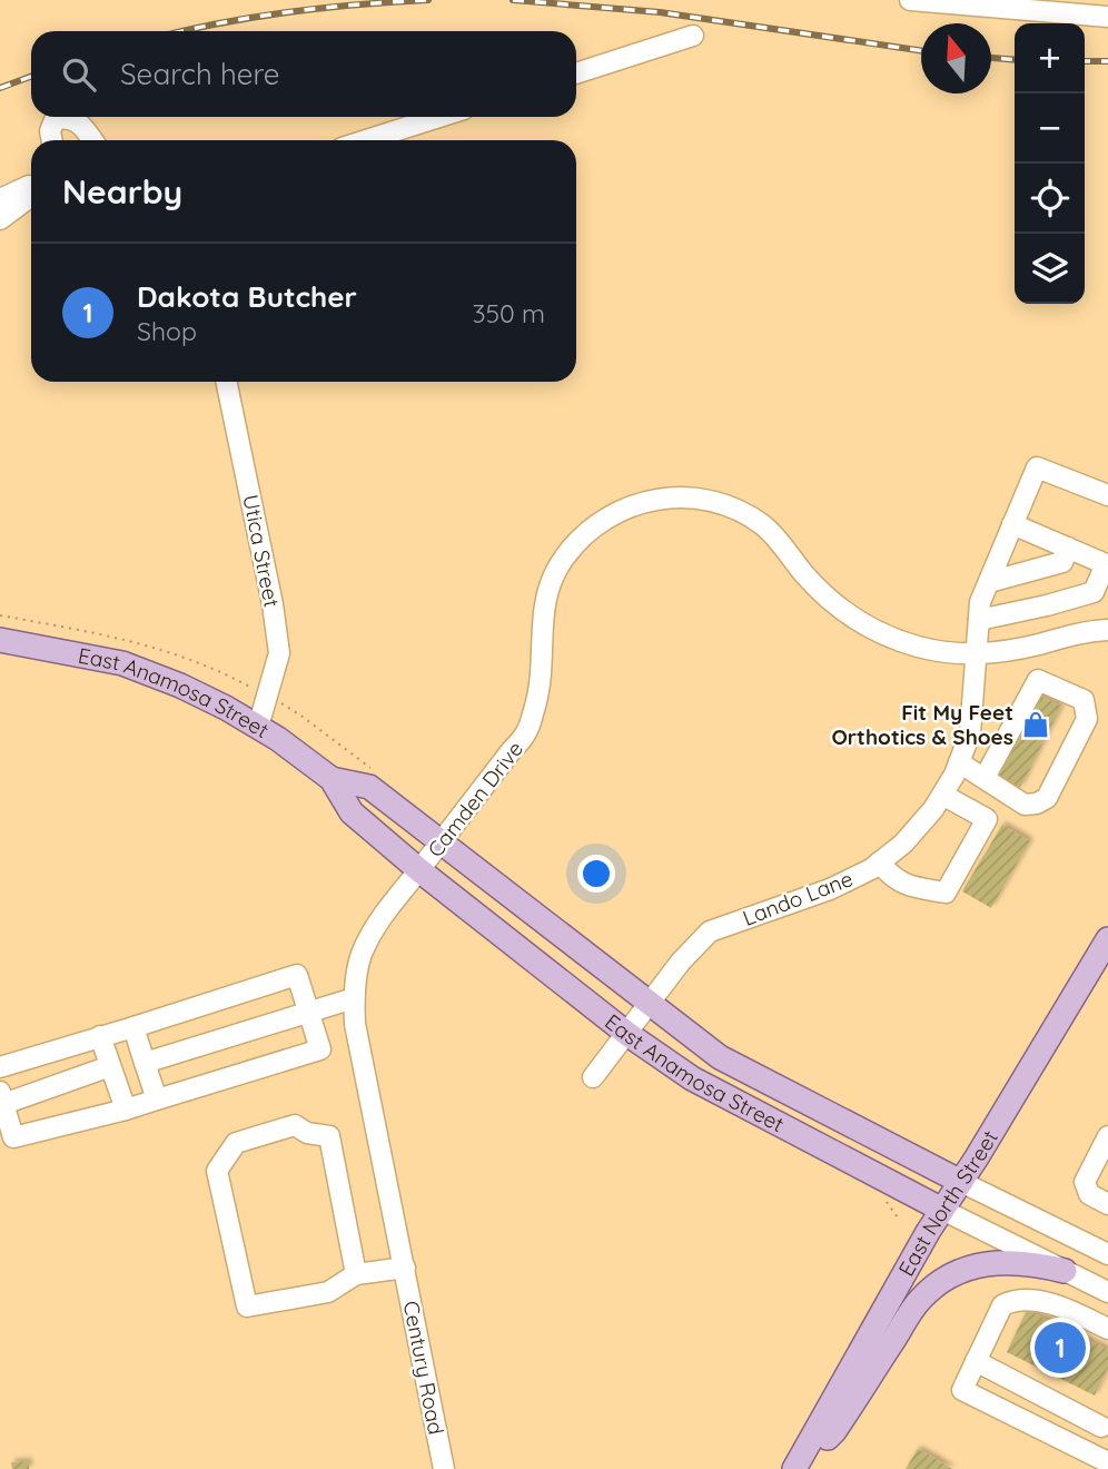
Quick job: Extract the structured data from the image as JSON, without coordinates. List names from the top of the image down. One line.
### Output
{"streets":{"main road":["East Anamosa Street","East North Street"],"street":["Utica Street","Camden Drive","Lando Lane","Century Road"]},"crossings":[["Utica Street","East Anamosa Street"],["East Anamosa Street","Camden Drive"],["East Anamosa Street","Lando Lane"],["East Anamosa Street","East North Street"],["Camden Drive","Lando Lane"],["Camden Drive","Century Road"]],"places":{"shop":["Fit My Feet Orthotics & Shoes"]},"north":"top","page":{"map_buttons":["+","−"],"search":"Search here","heading":"Nearby","list":[{"mark":"1","name":"Dakota Butcher","note":"Shop","value":"350 m"}],"pins":"1"}}
